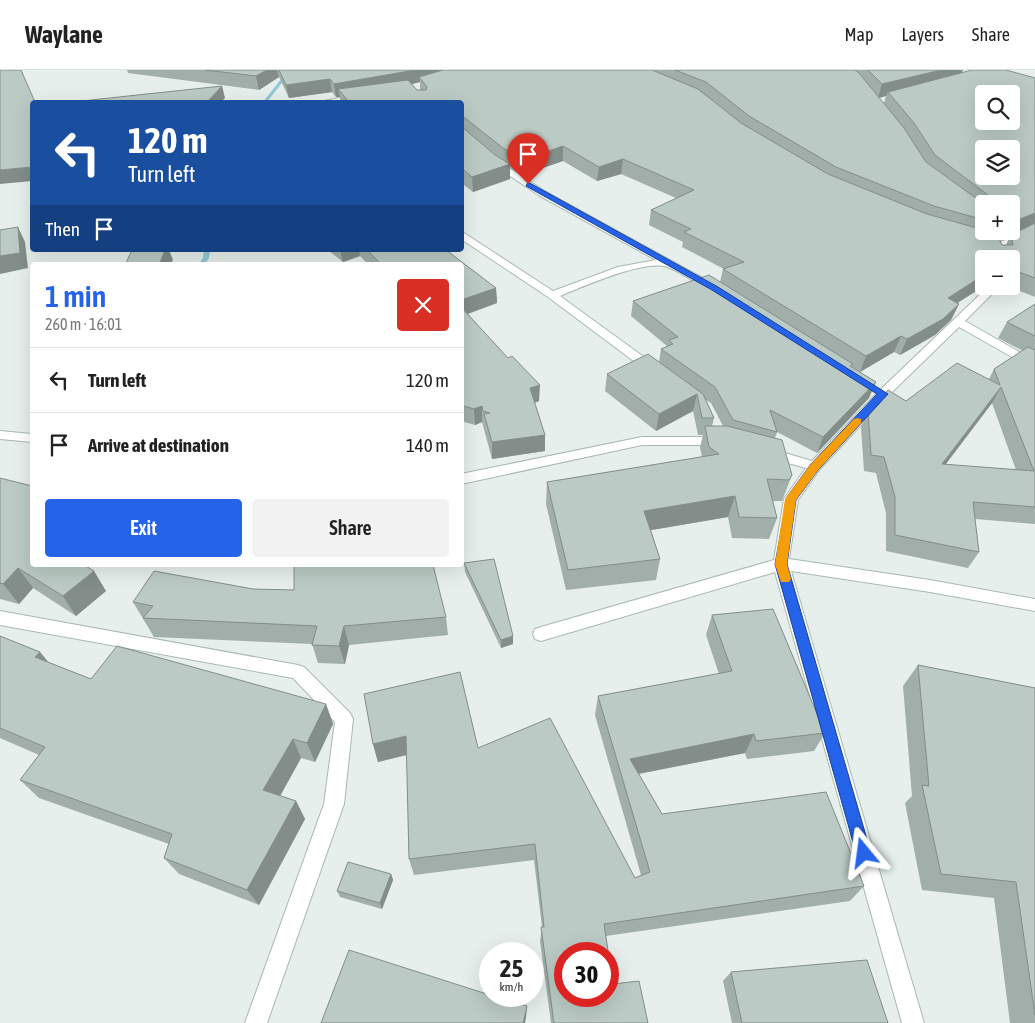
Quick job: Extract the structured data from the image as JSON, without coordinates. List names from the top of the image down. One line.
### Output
{"page":{"header":"Waylane","nav":["Map","Layers","Share"],"map_buttons":["+","−"],"turn":["120 m","Turn left"],"then":"Then","heading":["1 min","260 m · 16:01"],"list":[{"name":"Turn left","value":"120 m"},{"name":"Arrive at destination","value":"140 m"}],"buttons":["Exit","Share"],"speed":"25 km/h","limit":"30"}}
